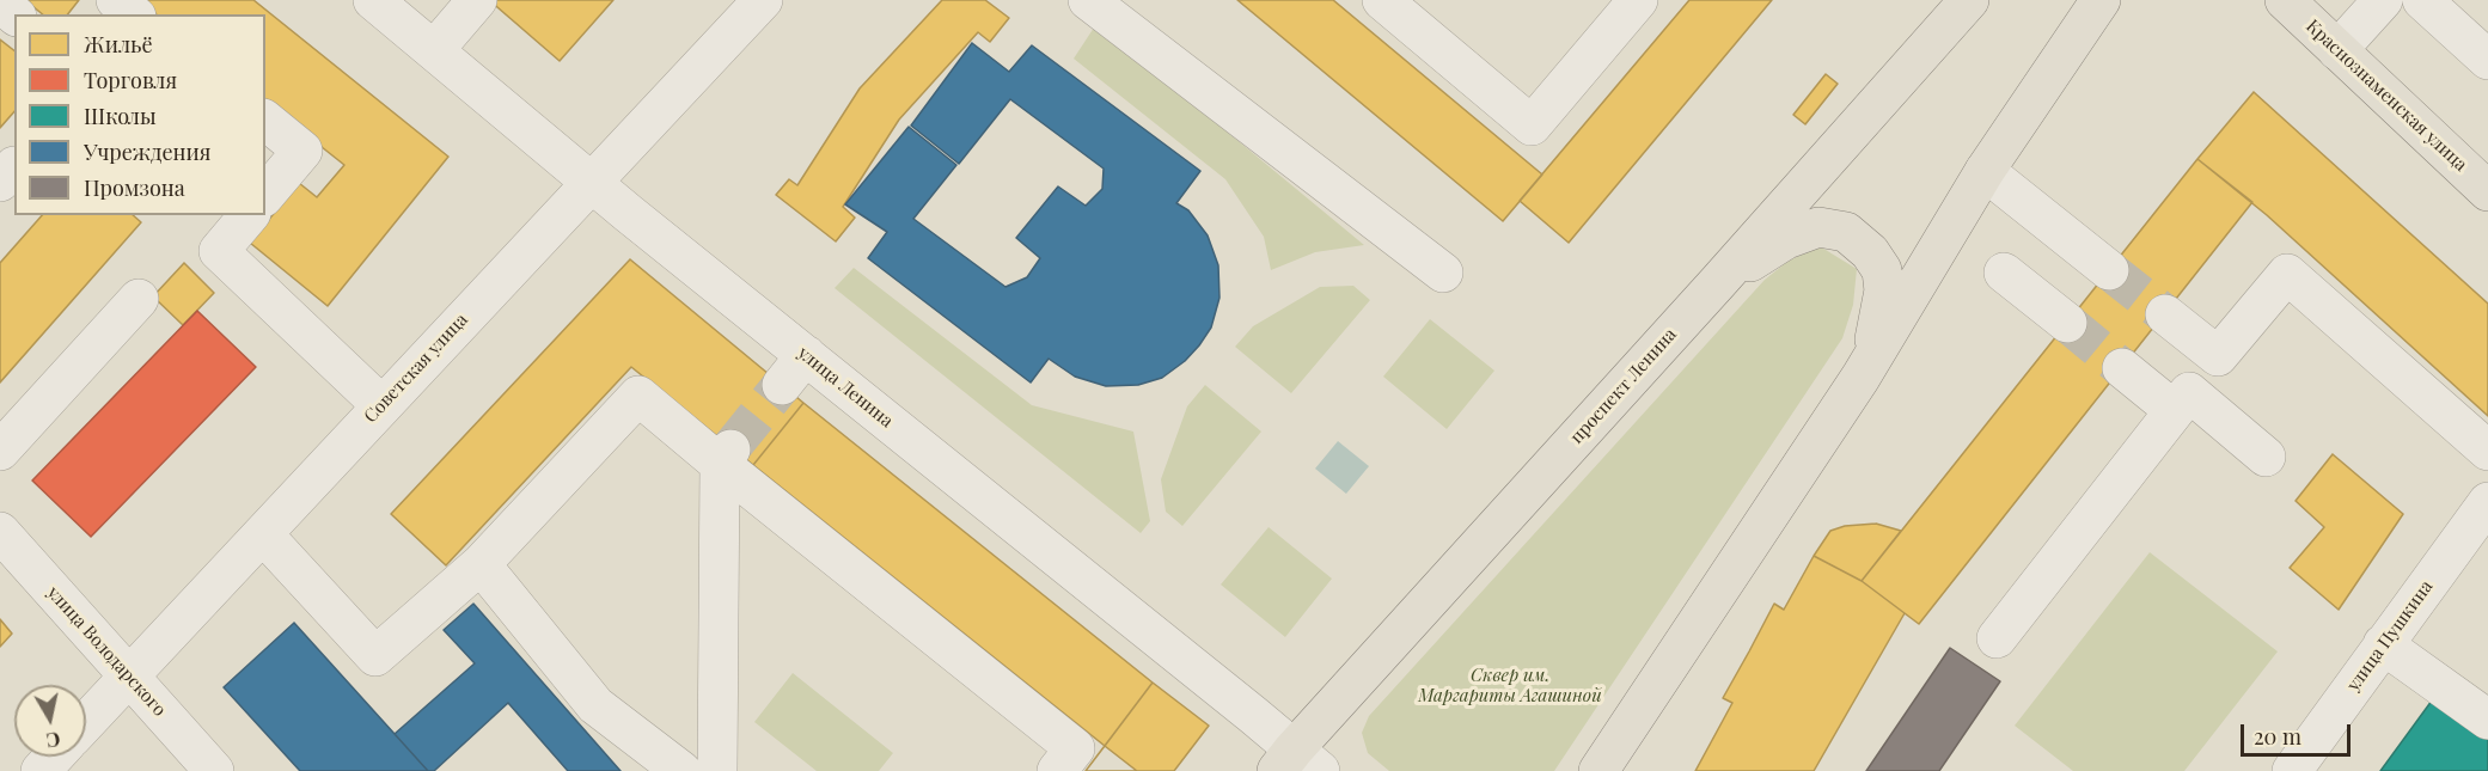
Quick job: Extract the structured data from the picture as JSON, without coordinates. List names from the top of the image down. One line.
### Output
{"streets":{"main road":["Краснознаменская улица","проспект Ленина"],"street":["Советская улица","улица Ленина","улица Пушкина","улица Володарского"]},"crossings":[["Советская улица","улица Ленина"],["Советская улица","улица Володарского"],["проспект Ленина","улица Ленина"]],"parks":["Сквер им. Маргариты Агашиной"],"legend":["Жильё","Торговля","Школы","Учреждения","Промзона"],"scale_bar":"20 m","north":"bottom"}
